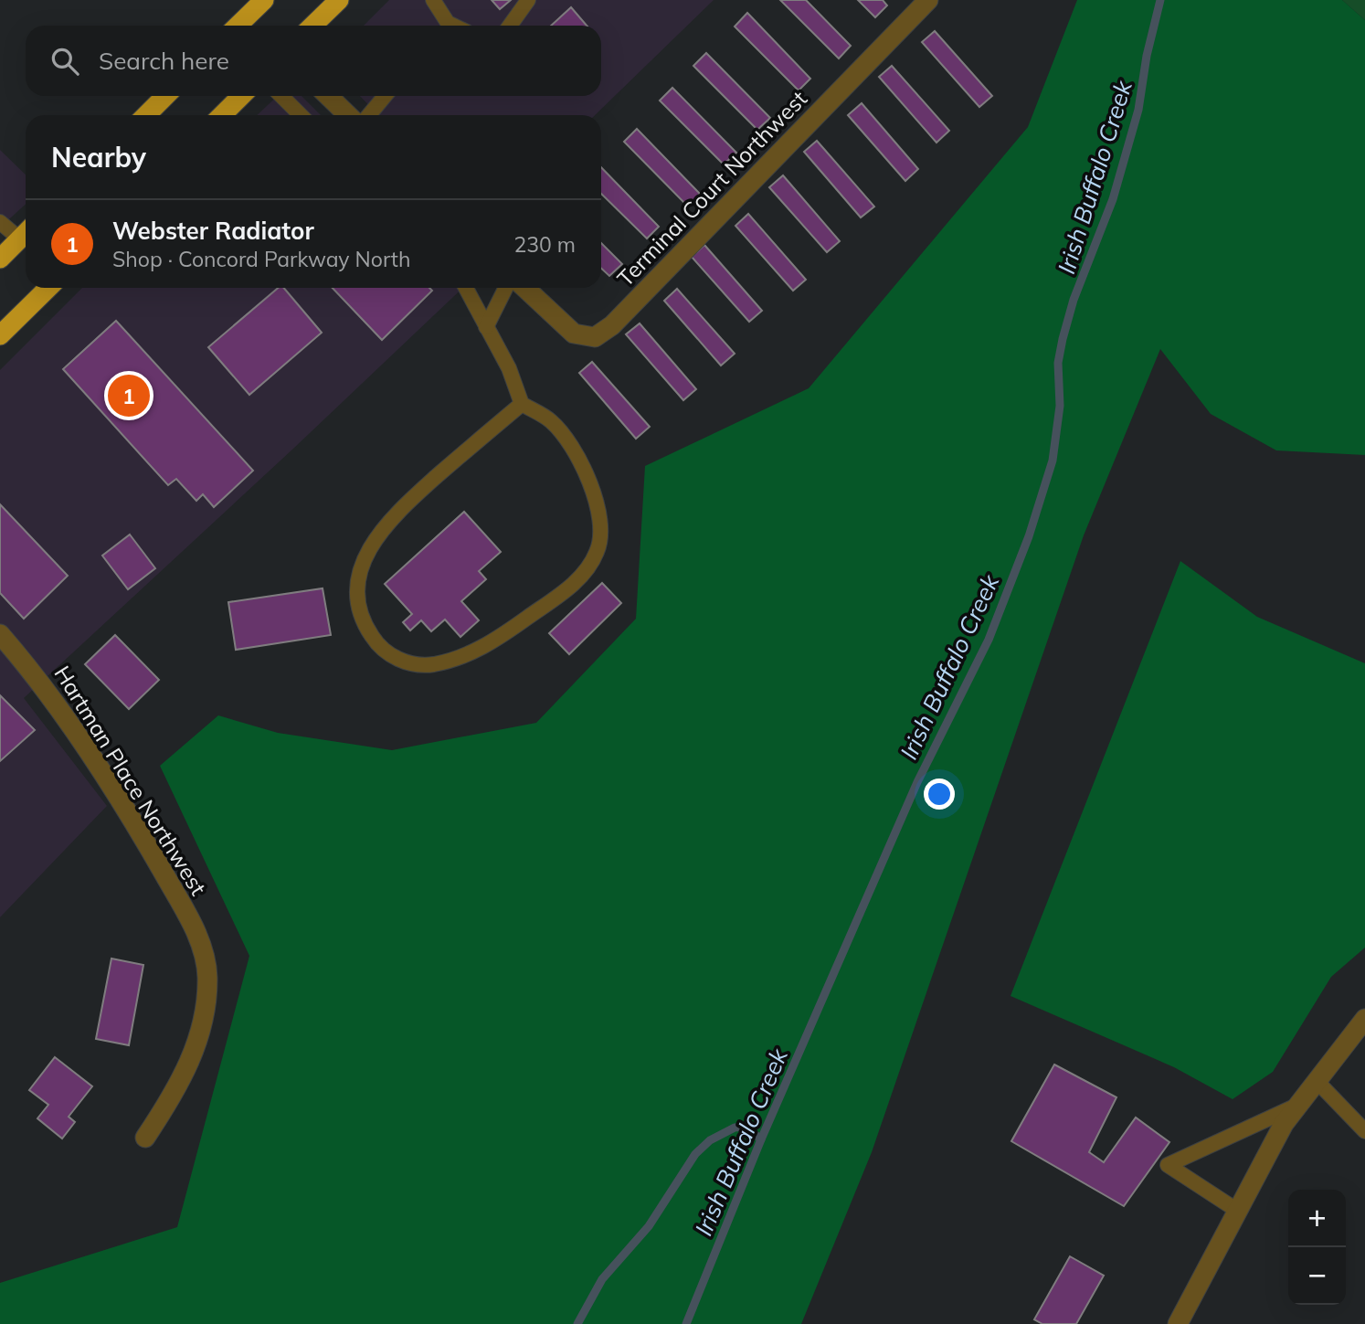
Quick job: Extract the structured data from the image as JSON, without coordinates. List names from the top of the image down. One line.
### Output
{"streets":{"street":["Terminal Court Northwest","Hartman Place Northwest"]},"water":["Irish Buffalo Creek"],"page":{"search":"Search here","heading":"Nearby","list":[{"mark":"1","name":"Webster Radiator","note":"Shop · Concord Parkway North","value":"230 m"}],"pins":"1","map_buttons":["+","−"]}}
